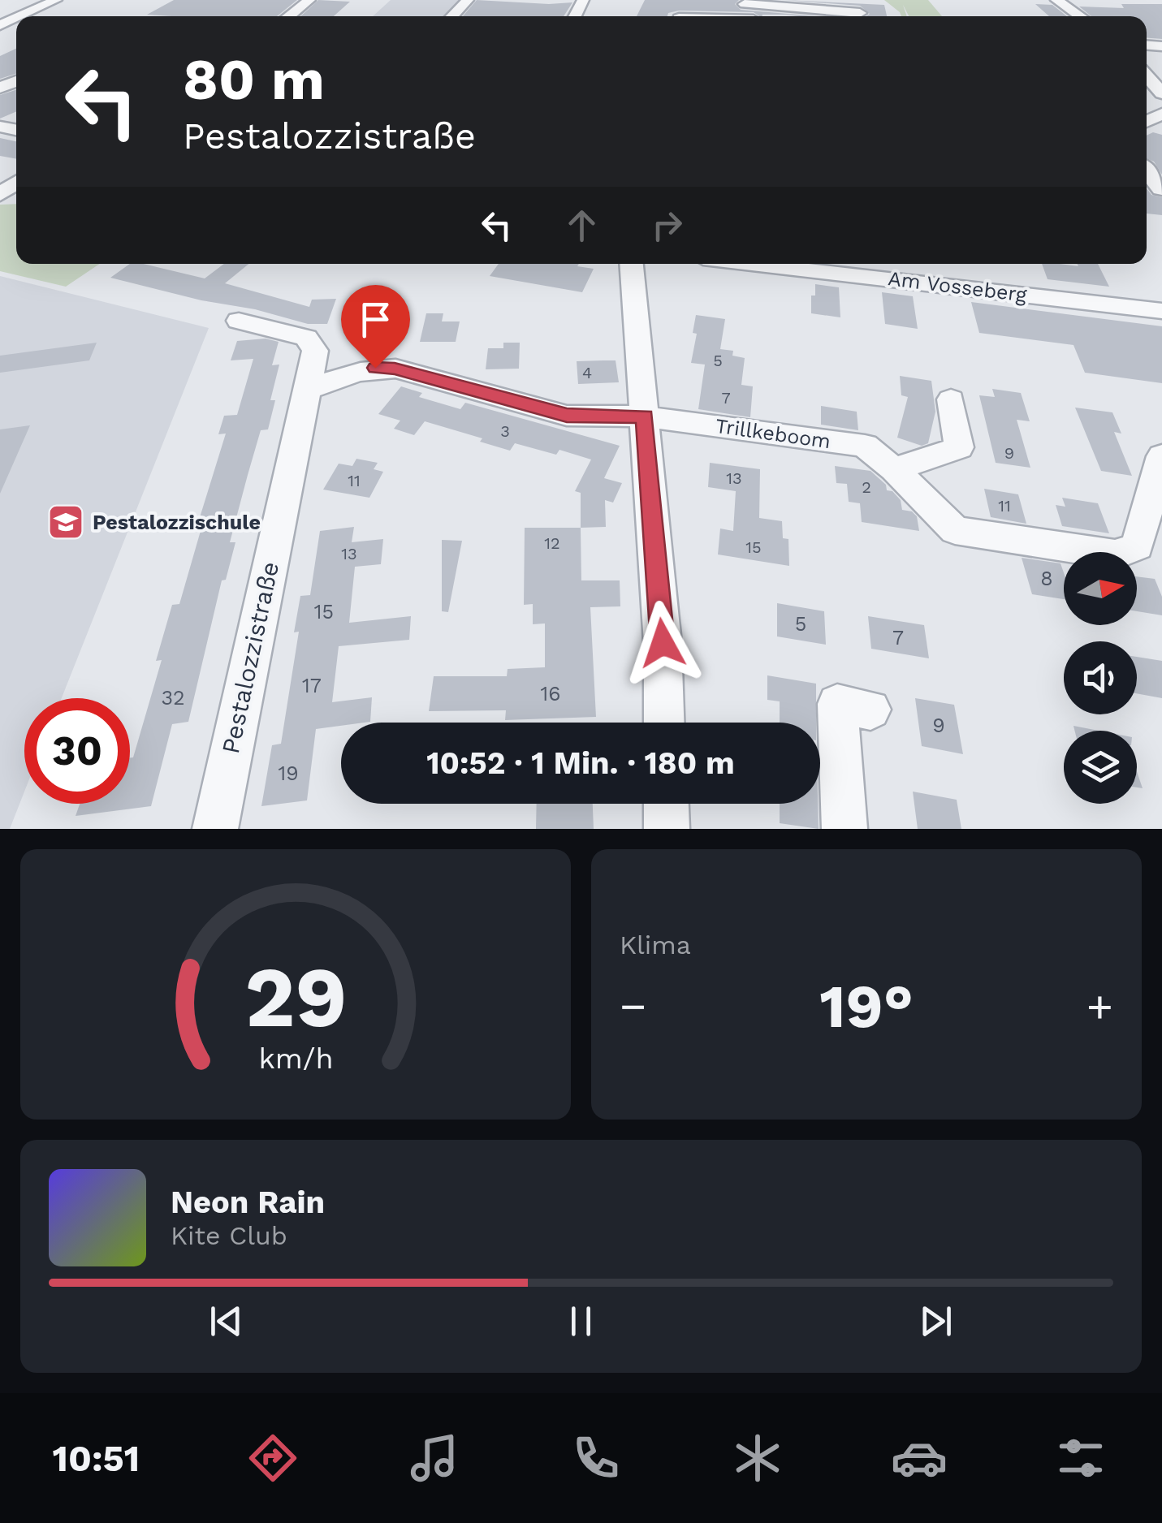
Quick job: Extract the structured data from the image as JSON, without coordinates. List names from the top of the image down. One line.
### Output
{"streets":{"street":["Am Vosseberg","Trillkeboom","Pestalozzistraße"]},"places":{"school or university":["Pestalozzischule"]},"house_numbers":["5","4","7","3","9","13","11","2","11","12","15","13","8","15","5","7","17","16","32","9","19"],"north":"right","page":{"turn":["80 m","Pestalozzistraße"],"limit":"30","trip":"10:52 · 1 Min. · 180 m","tile":"Klima","heat":["−","19°","+"],"song":["Neon Rain","Kite Club"],"tabs":"10:51","gauge":["29","km/h"]}}
